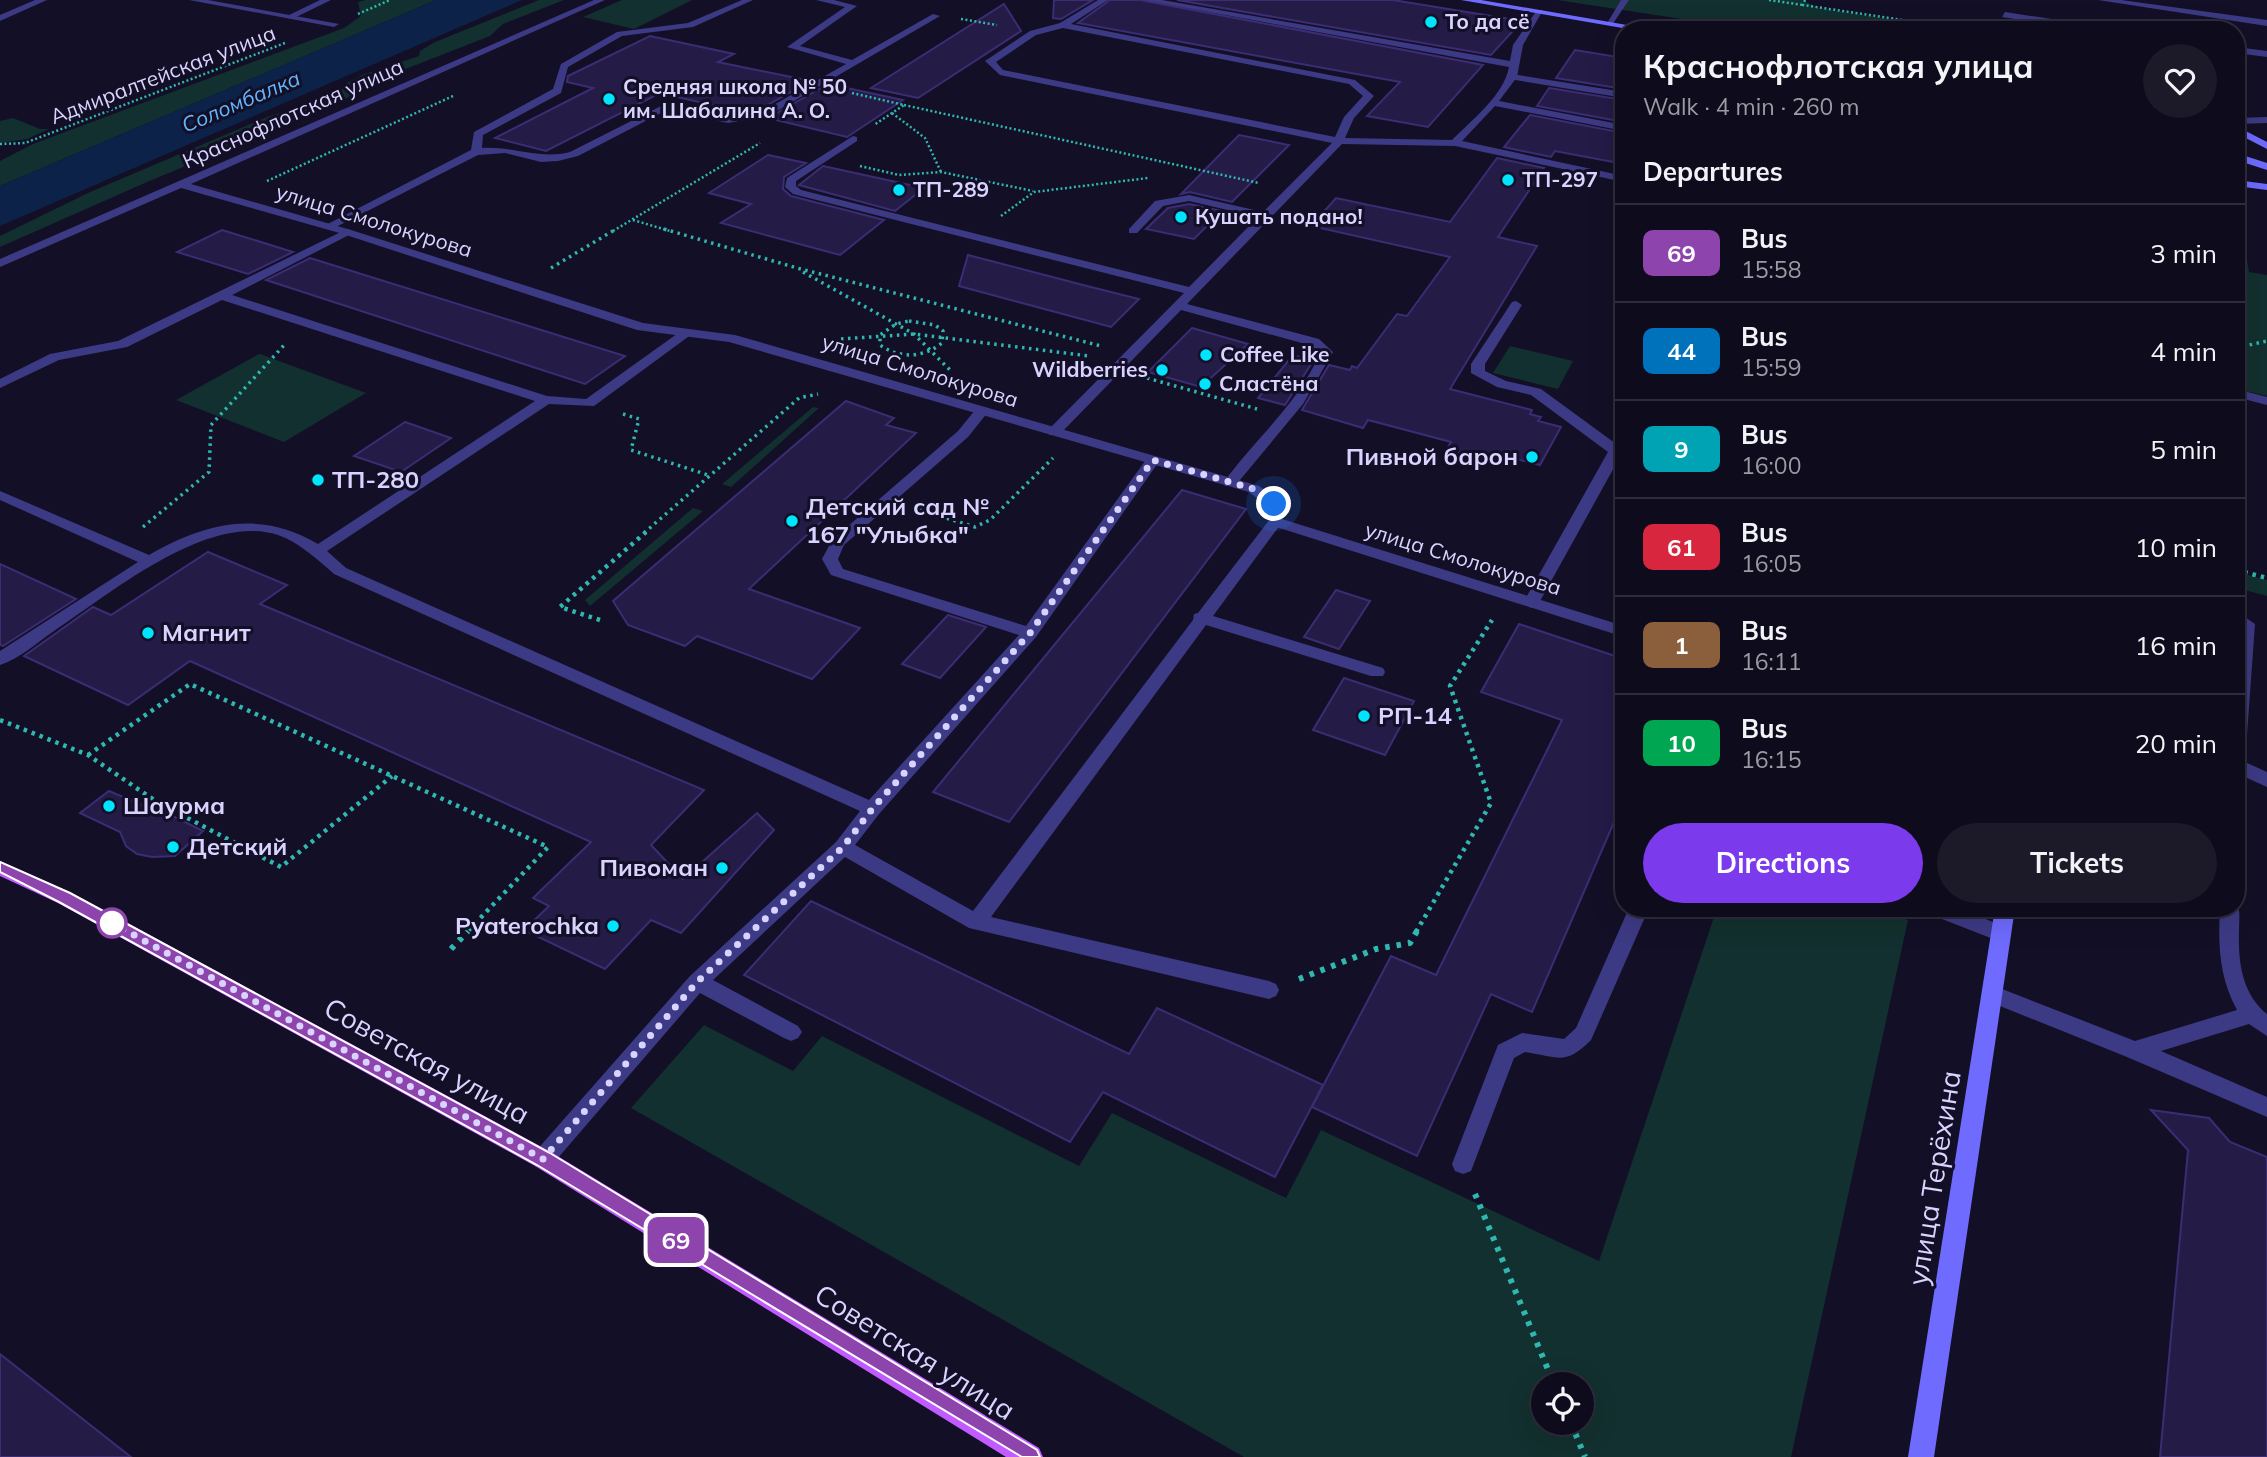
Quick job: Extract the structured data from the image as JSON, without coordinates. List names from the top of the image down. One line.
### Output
{"streets":{"main road":["Советская улица"],"street":["Краснофлотская улица","улица Смолокурова","улица Терёхина"],"path":["Адмиралтейская улица"]},"crossings":[["Краснофлотская улица","улица Смолокурова"]],"water":["Соломбалка"],"places":["То да сё","Средняя школа № 50 им. Шабалина А. О.","ТП-297","ТП-289","Кушать подано!","Coffee Like","Wildberries","Сластёна","Пивной барон","ТП-280","Детский сад № 167 \"Улыбка\"","Магнит","РП-14","Шаурма","Детский","Пивоман","Pyaterochka"],"lines":["bus line 69"],"page":{"on_map":"69","heading":[["Краснофлотская улица","Walk · 4 min · 260 m"],"Departures"],"list":[{"mark":"69","name":"Bus","note":"15:58","value":"3 min"},{"mark":"44","name":"Bus","note":"15:59","value":"4 min"},{"mark":"9","name":"Bus","note":"16:00","value":"5 min"},{"mark":"61","name":"Bus","note":"16:05","value":"10 min"},{"mark":"1","name":"Bus","note":"16:11","value":"16 min"},{"mark":"10","name":"Bus","note":"16:15","value":"20 min"}],"buttons":["Directions","Tickets"]}}
